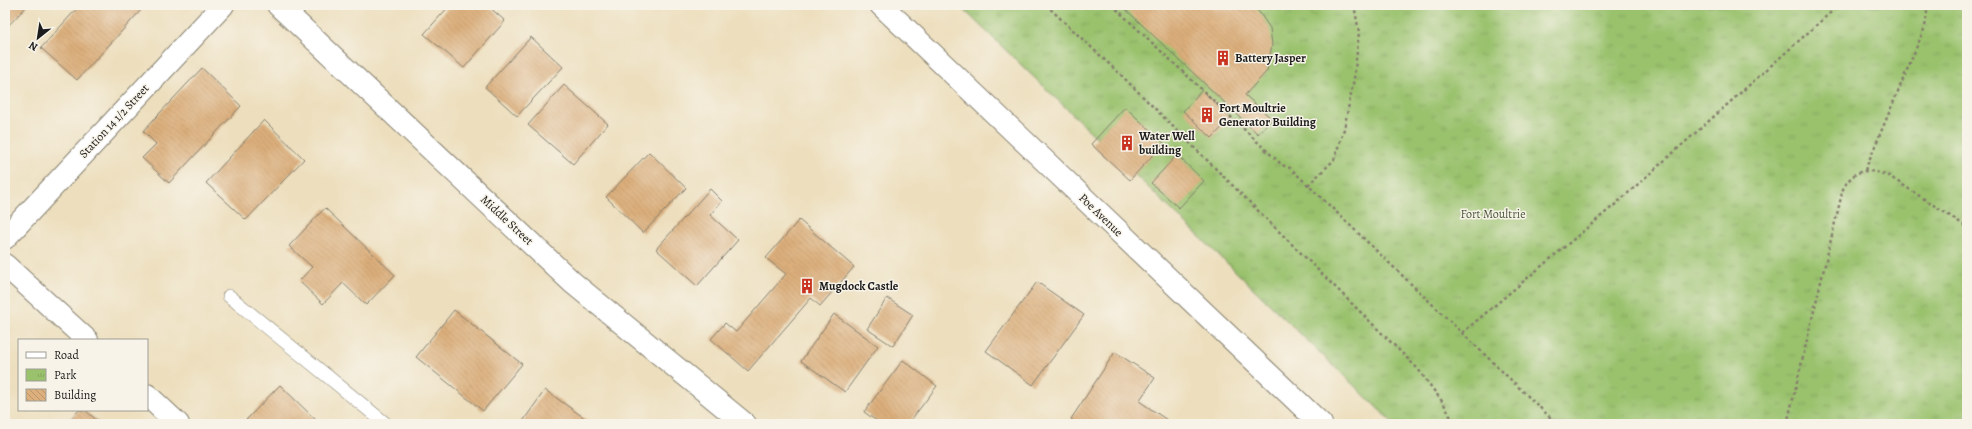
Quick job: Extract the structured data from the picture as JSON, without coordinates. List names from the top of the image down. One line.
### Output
{"streets":{"street":["Station 14 1/2 Street","Poe Avenue","Middle Street"]},"parks":["Fort Moultrie"],"places":{"building":["Battery Jasper","Fort Moultrie Generator Building","Water Well building","Mugdock Castle"]},"legend":["Road","Park","Building"],"north":"bottom left"}
